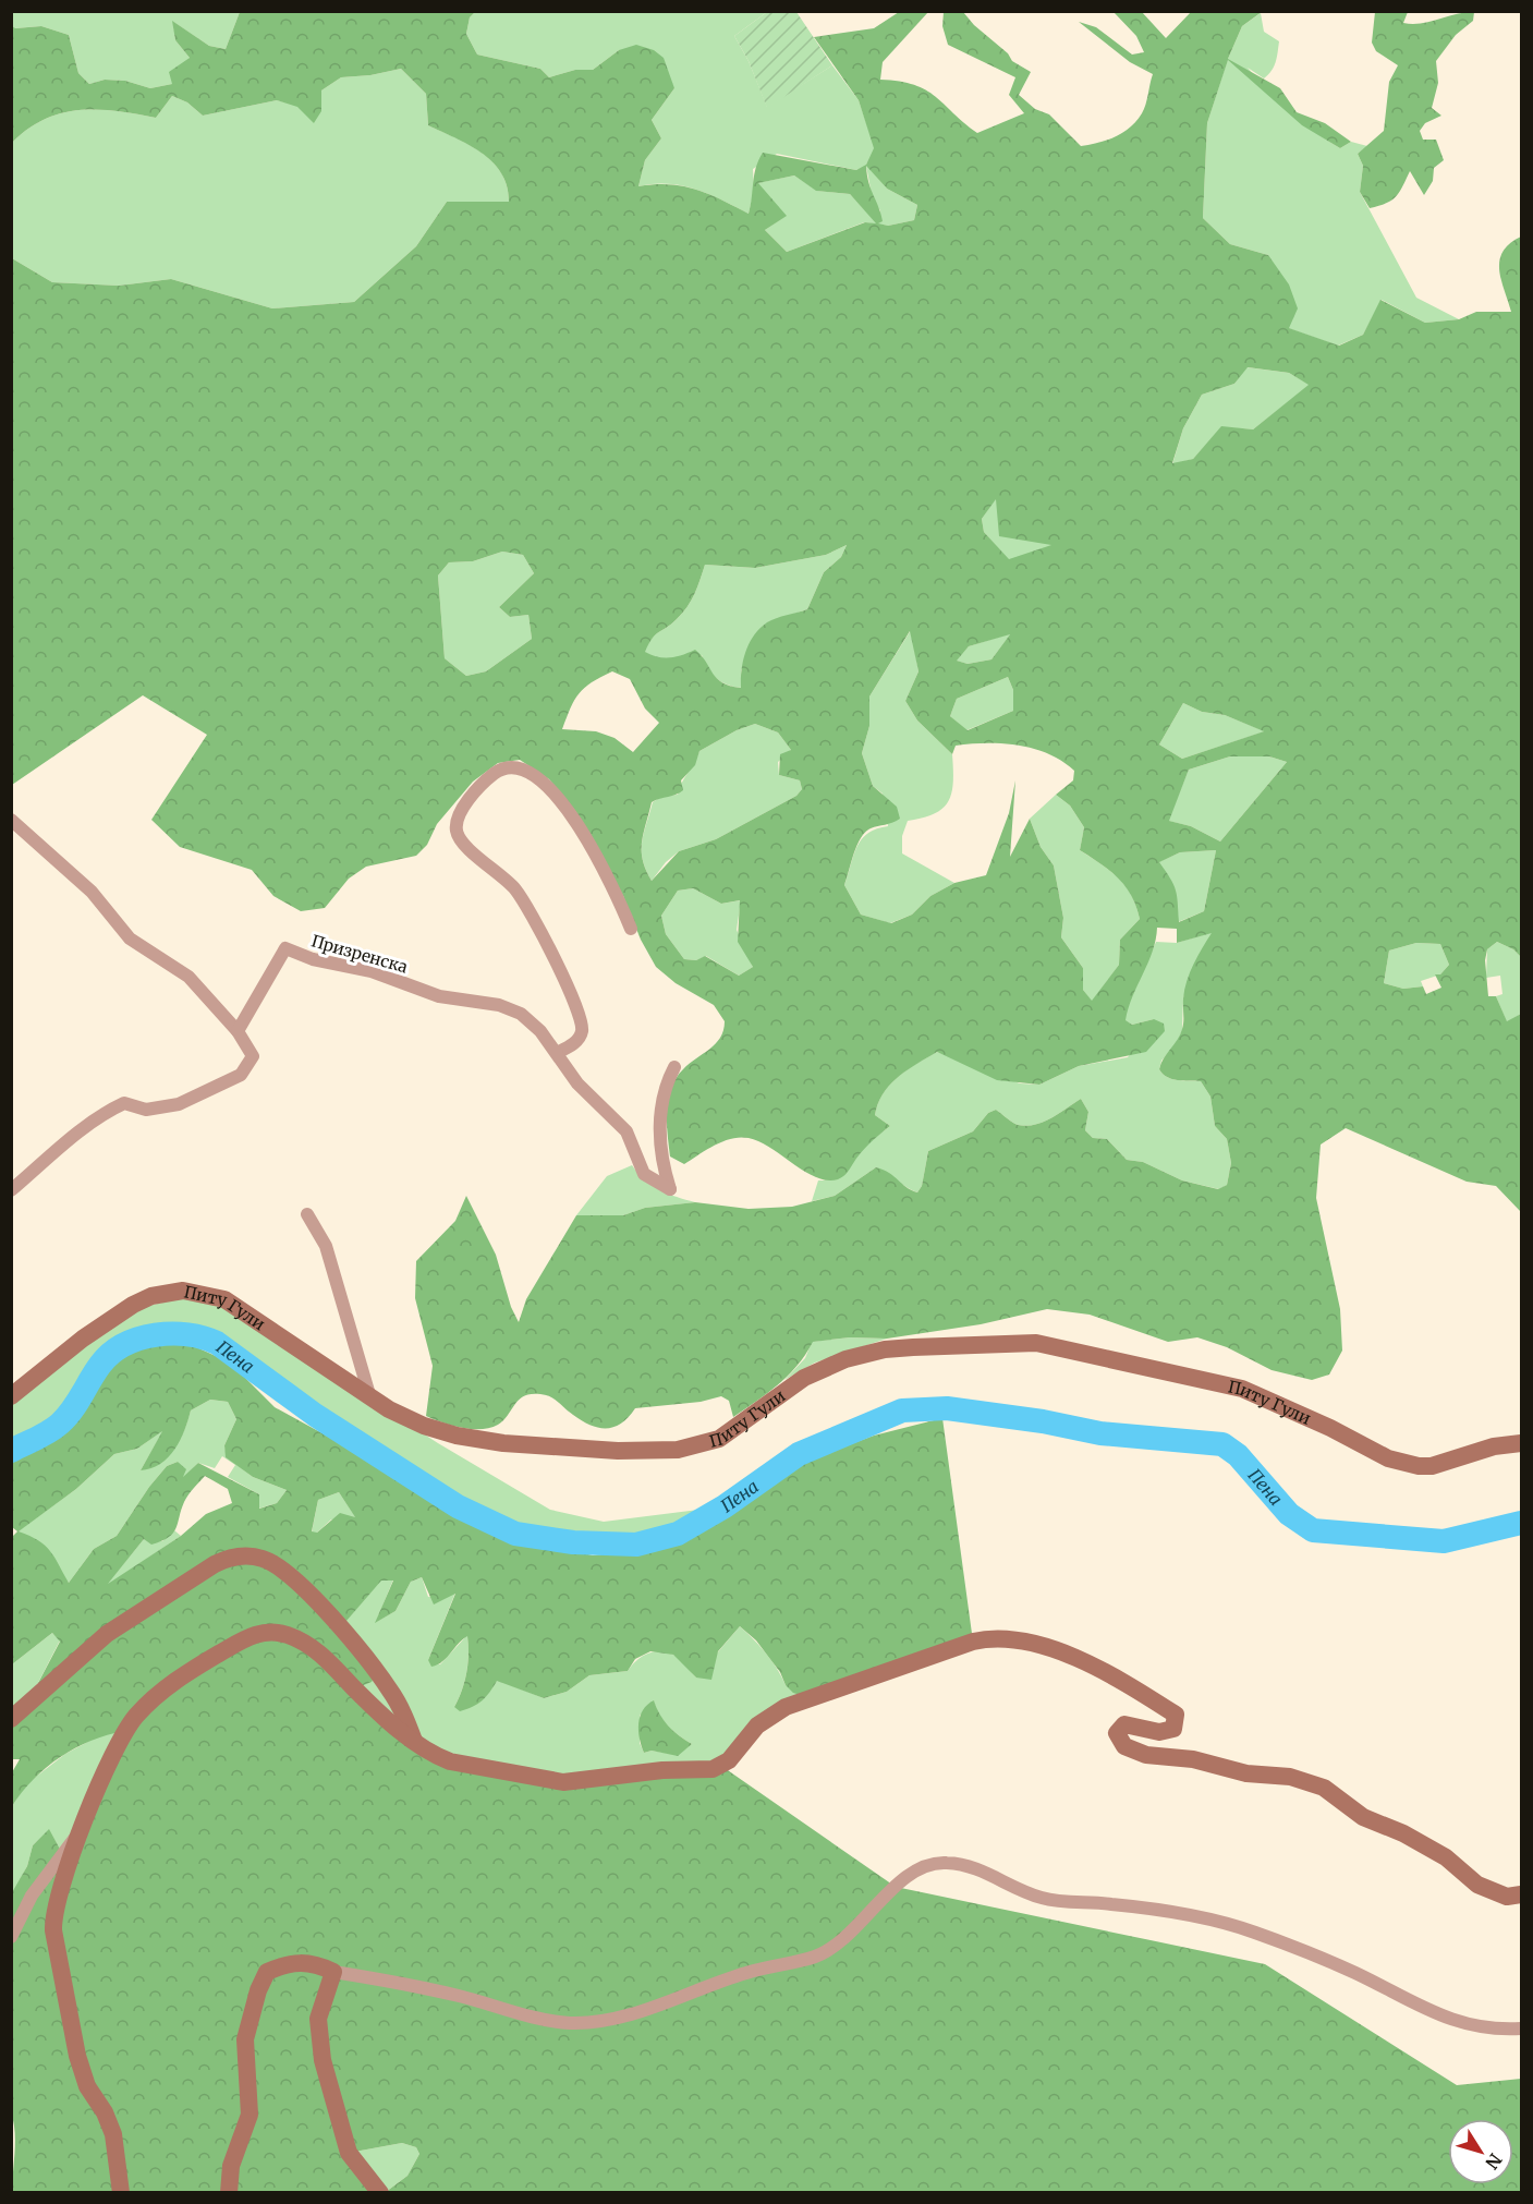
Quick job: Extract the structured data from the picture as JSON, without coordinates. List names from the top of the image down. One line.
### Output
{"streets":{"street":["Призренска","Питу Гули"]},"water":["Пена"],"north":"bottom right"}
